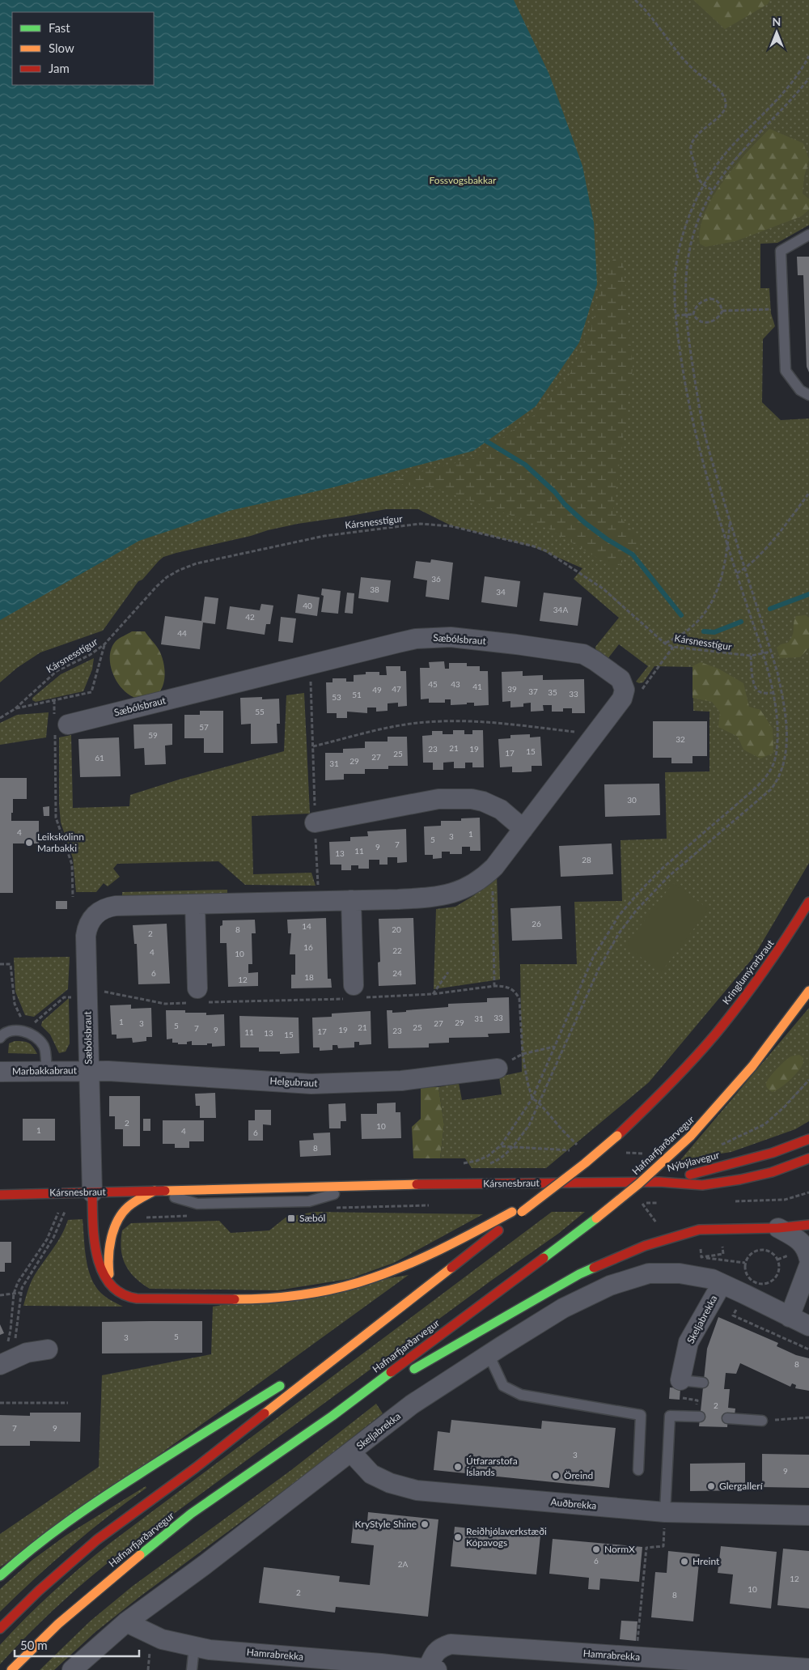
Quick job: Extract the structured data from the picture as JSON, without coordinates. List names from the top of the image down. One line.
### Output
{"streets":{"main road":["Kringlumýrarbraut","Hafnarfjarðarvegur","Nýbýlavegur","Kársnesbraut"],"street":["Sæbólsbraut","Marbakkabraut","Helgubraut","Skeljabrekka","Auðbrekka","Hamrabrekka"],"path":["Kársnesstígur"]},"crossings":[["Sæbólsbraut","Marbakkabraut"],["Sæbólsbraut","Helgubraut"],["Sæbólsbraut","Kársnesbraut"],["Marbakkabraut","Helgubraut"],["Nýbýlavegur","Kársnesbraut"],["Skeljabrekka","Auðbrekka"],["Skeljabrekka","Hamrabrekka"]],"parks":["Fossvogsbakkar"],"places":{"other":["Leikskólinn Marbakki","Útfararstofa Íslands","Öreind","Glergallerí","KryStyle Shine","Reiðhjólaverkstæði Kópavogs","NormX","Hreint"],"transit":["Sæból"]},"house_numbers":["36","38","34","40","34A","42","44","45","43","41","47","39","49","37","35","33","51","53","55","57","59","32","21","23","19","15","17","25","27","61","29","31","30","4","1","3","5","7","9","11","13","28","26","14","8","20","2","16","22","4","10","6","24","18","12","33","31","1","29","3","27","5","21","25","7","9","19","23","17","11","13","15","2","10","1","4","6","8","5","3","8","2","7","9","3","9","6","2A","12","10","2","8"],"legend":["Fast","Slow","Jam"],"scale_bar":"50 m","north":"top"}
